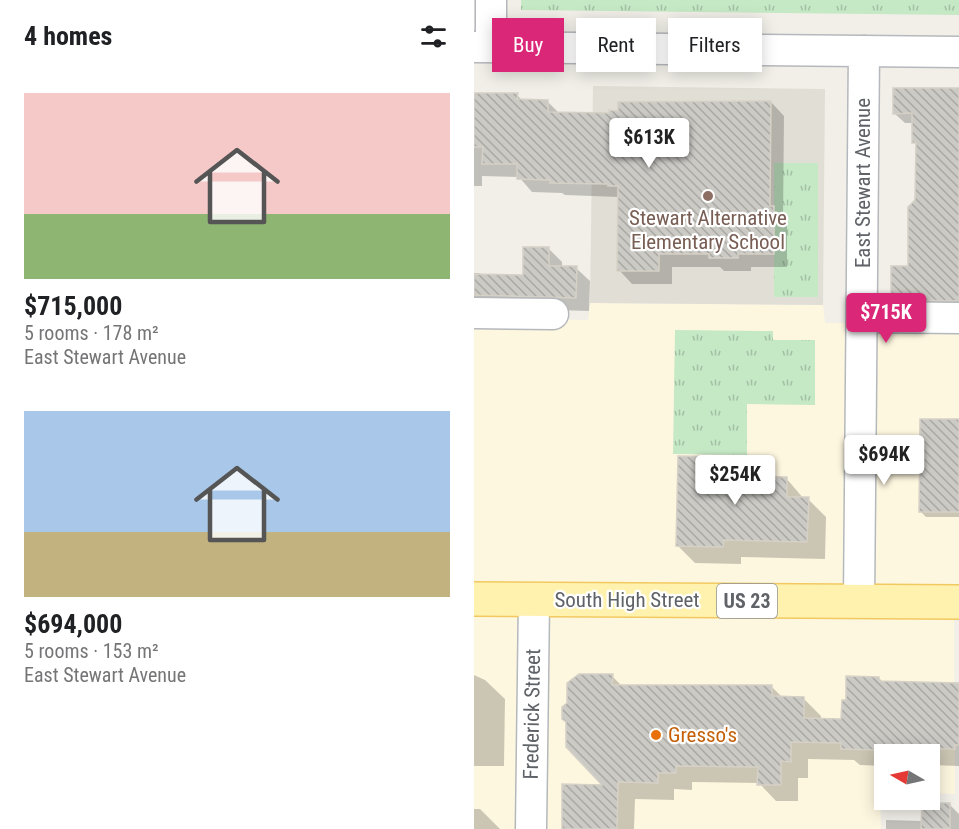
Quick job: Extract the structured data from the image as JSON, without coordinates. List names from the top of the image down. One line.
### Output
{"streets":{"main road":["South High Street","US 23"],"street":["East Stewart Avenue","Frederick Street"]},"crossings":[["East Stewart Avenue","South High Street"],["South High Street","Frederick Street"]],"places":["Stewart Alternative Elementary School","Gresso's"],"north":"left","page":{"heading":"4 homes","chip":["Buy","Rent","Filters"],"list":[{"name":"$715,000","note":"5 rooms · 178 m² · East Stewart Avenue"},{"name":"$694,000","note":"5 rooms · 153 m² · East Stewart Avenue"}],"price":["$613K","$715K","$694K","$254K"]}}
